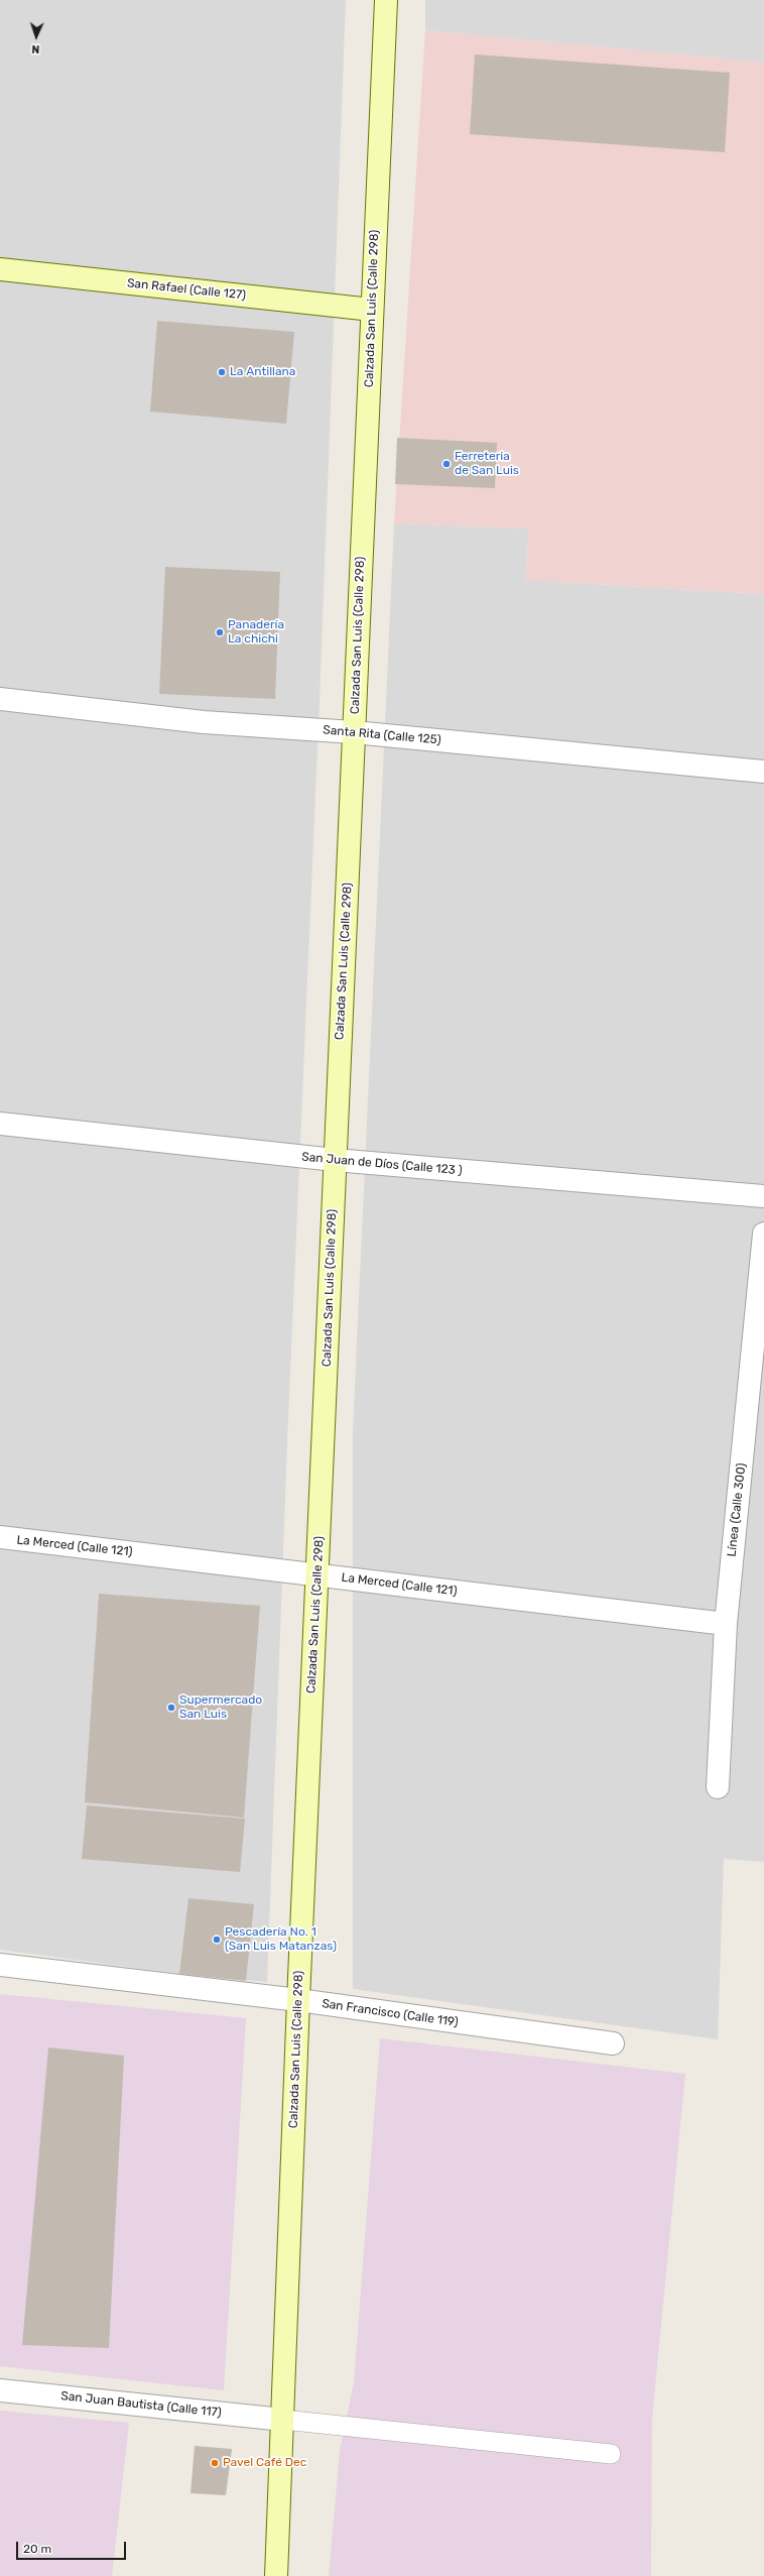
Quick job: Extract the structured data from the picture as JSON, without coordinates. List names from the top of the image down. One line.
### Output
{"streets":{"main road":["San Rafael (Calle 127)","Calzada San Luis (Calle 298)"],"street":["Santa Rita (Calle 125)","San Juan de Díos (Calle 123 )","Línea (Calle 300)","La Merced (Calle 121)","San Francisco (Calle 119)","San Juan Bautista (Calle 117)"]},"crossings":[["San Rafael (Calle 127)","Calzada San Luis (Calle 298)"],["Calzada San Luis (Calle 298)","Santa Rita (Calle 125)"],["Calzada San Luis (Calle 298)","San Juan de Díos (Calle 123 )"],["Calzada San Luis (Calle 298)","La Merced (Calle 121)"],["Calzada San Luis (Calle 298)","San Francisco (Calle 119)"],["Calzada San Luis (Calle 298)","San Juan Bautista (Calle 117)"],["Línea (Calle 300)","La Merced (Calle 121)"]],"places":["La Antillana","Ferreteria de San Luis","Panadería La chichi","Supermercado San Luis","Pescadería No. 1 (San Luis Matanzas)","Pavel Café Dec"],"scale_bar":"20 m","north":"bottom"}
